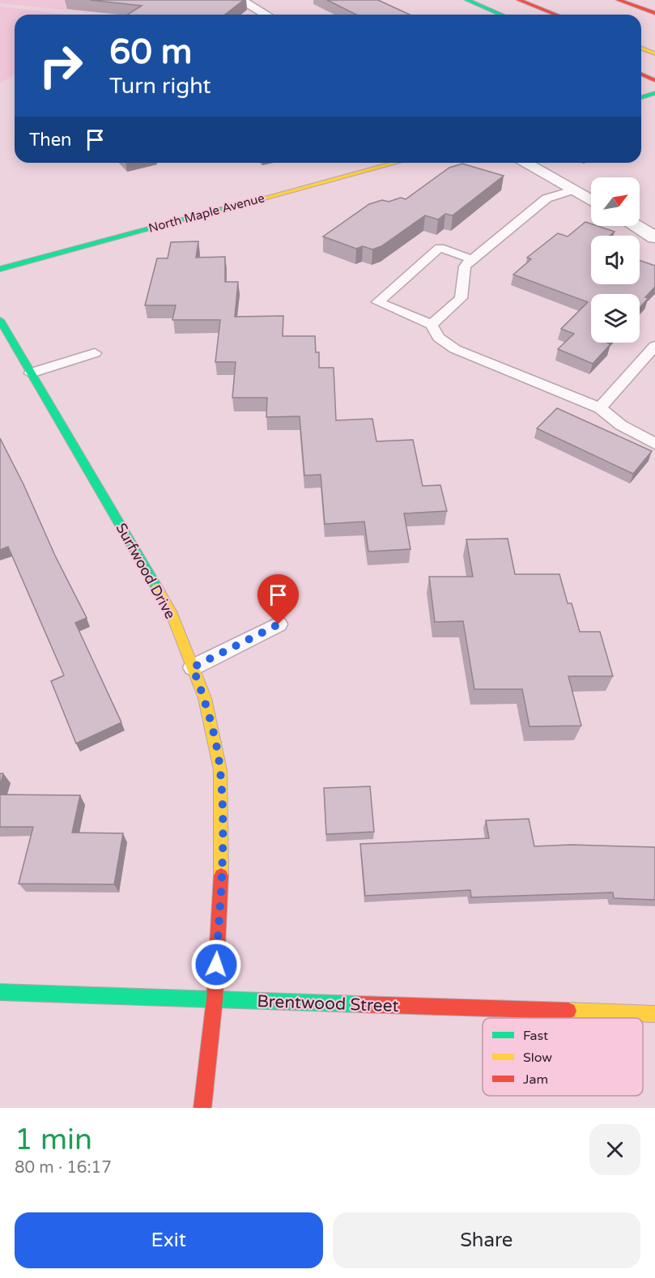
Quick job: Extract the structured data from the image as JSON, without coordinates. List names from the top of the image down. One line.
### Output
{"streets":{"main road":["North Maple Avenue","Surfwood Drive","Brentwood Street"]},"crossings":[["Surfwood Drive","Brentwood Street"]],"legend":["Fast","Slow","Jam"],"north":"top right","page":{"turn":["60 m","Turn right"],"then":"Then","heading":["1 min","80 m · 16:17"],"buttons":["Exit","Share"]}}
